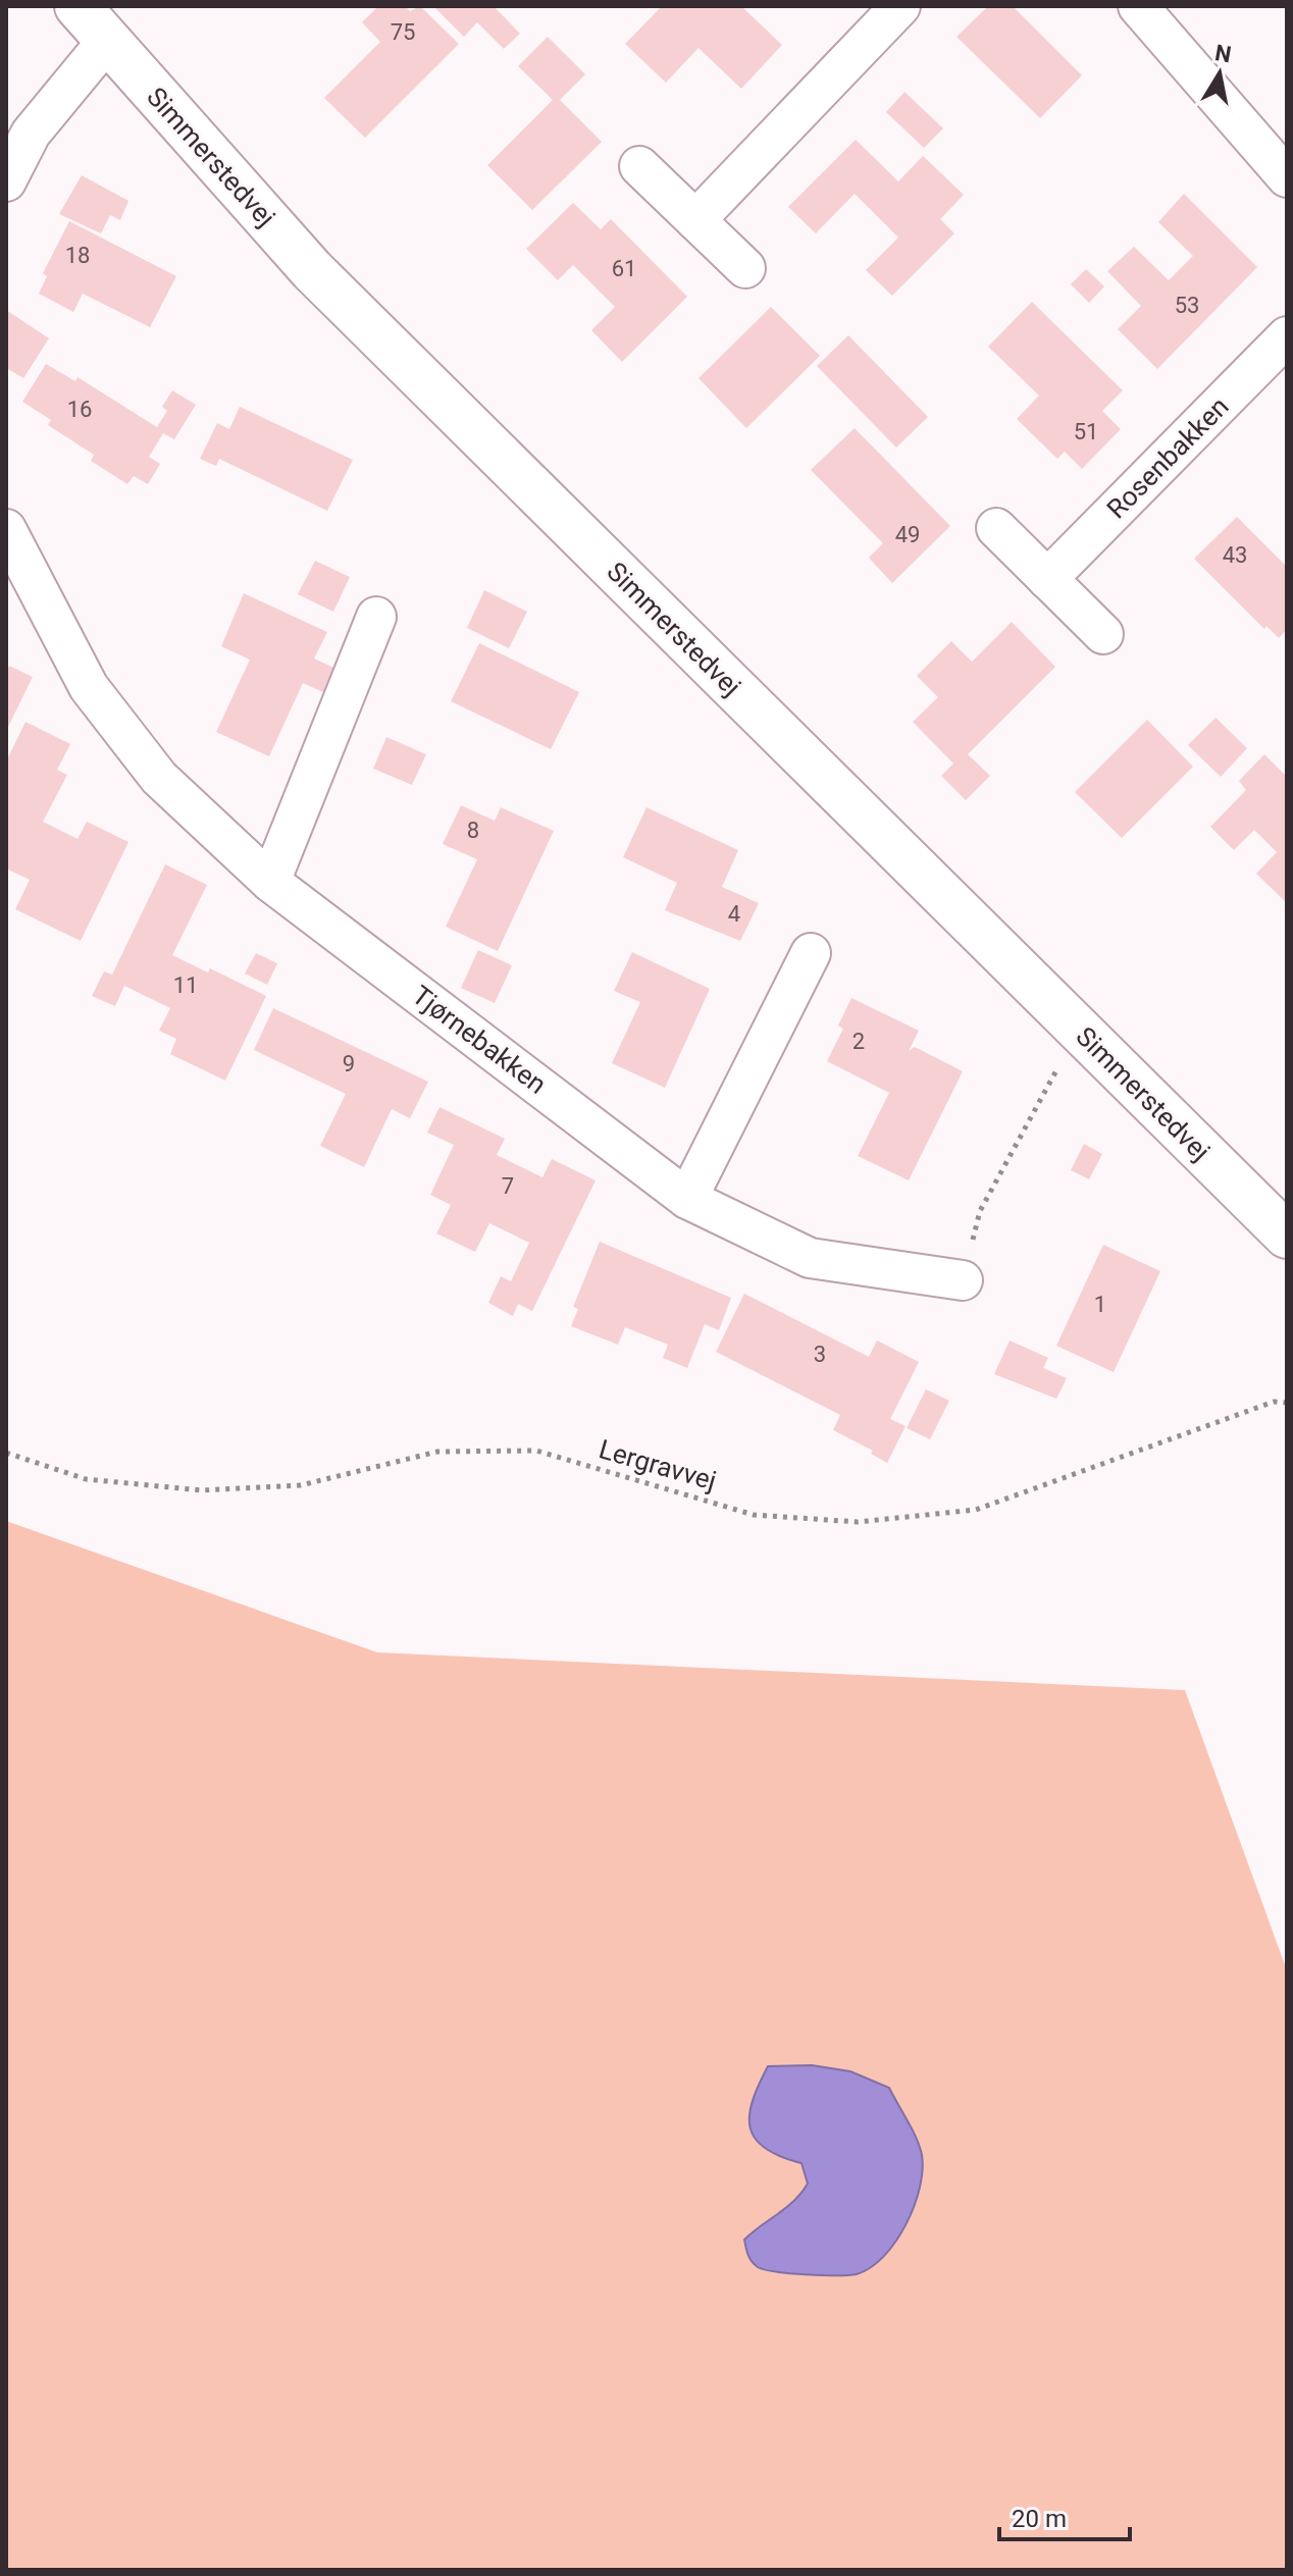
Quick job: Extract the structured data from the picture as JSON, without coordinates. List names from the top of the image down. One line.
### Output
{"streets":{"street":["Simmerstedvej","Rosenbakken","Tjørnebakken"],"path":["Lergravvej"]},"house_numbers":["75","18","61","53","16","51","49","43","8","4","11","2","9","7","1","3"],"scale_bar":"20 m","north":"top"}
